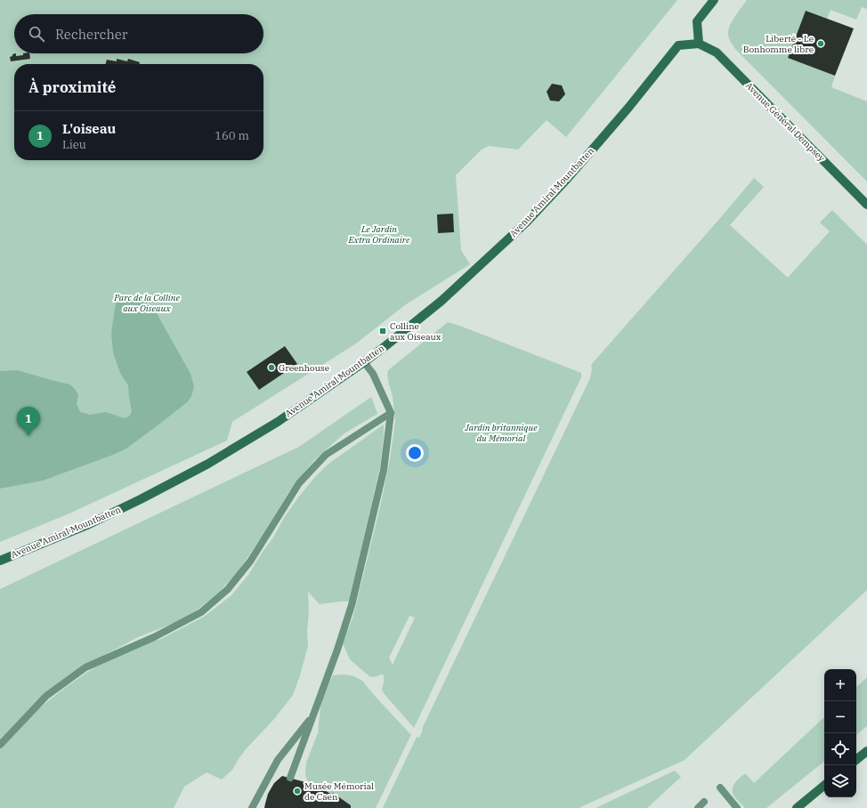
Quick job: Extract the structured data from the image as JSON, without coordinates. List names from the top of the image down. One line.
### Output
{"streets":{"street":["Avenue Général Dempsey","Avenue Amiral Mountbatten"]},"crossings":[["Avenue Général Dempsey","Avenue Amiral Mountbatten"]],"parks":["Le Jardin Extra Ordinaire","Parc de la Colline aux Oiseaux","Jardin britannique du Mémorial"],"places":{"other":["Liberté - Le Bonhomme libre","Greenhouse","Musée Mémorial de Caen"],"transit":["Colline aux Oiseaux"]},"page":{"search":"Rechercher","heading":"À proximité","list":[{"mark":"1","name":"L'oiseau","note":"Lieu","value":"160 m"}],"pins":"1","map_buttons":["+","−"]}}
